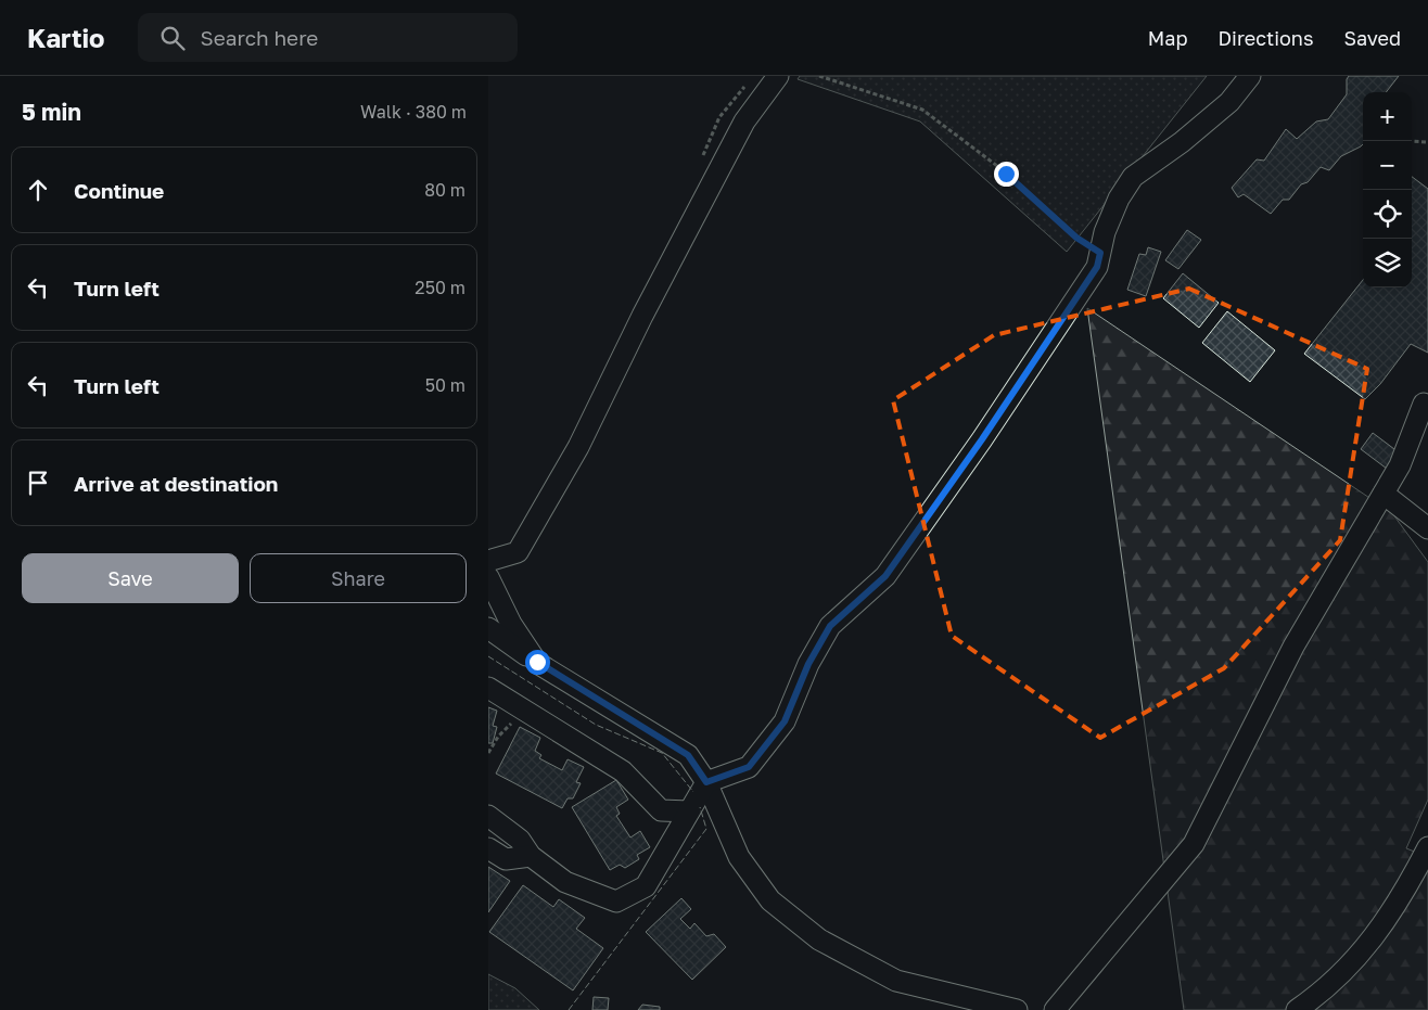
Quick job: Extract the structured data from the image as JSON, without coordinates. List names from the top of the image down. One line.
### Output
{"page":{"header":"Kartio","search":"Search here","nav":["Map","Directions","Saved"],"heading":["5 min","Walk · 380 m"],"map_buttons":["+","−"],"list":[["Continue","80 m"],["Turn left","250 m"],["Turn left","50 m"],"Arrive at destination"],"buttons":["Save","Share"]}}
